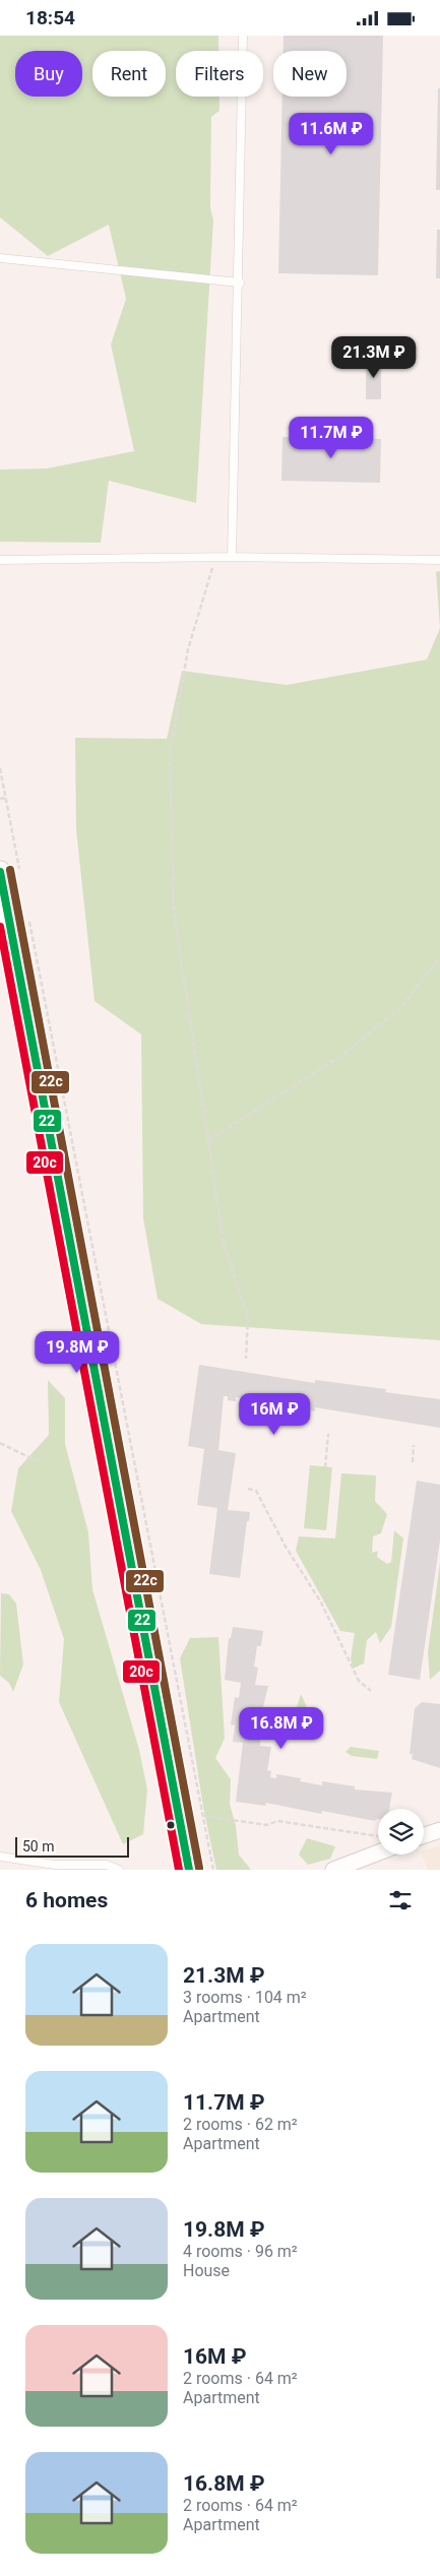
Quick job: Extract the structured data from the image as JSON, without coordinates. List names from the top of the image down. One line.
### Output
{"lines":["transit line 22c","transit line 22","transit line 20с"],"scale_bar":"50 m","page":{"status":"18:54","chip":["Buy","Rent","Filters","New"],"price":["11.6M ₽","21.3M ₽","11.7M ₽","19.8M ₽","16M ₽","16.8M ₽"],"scale":"50 m","heading":"6 homes","list":[{"name":"21.3M ₽","note":"3 rooms · 104 m² · Apartment"},{"name":"11.7M ₽","note":"2 rooms · 62 m² · Apartment"},{"name":"19.8M ₽","note":"4 rooms · 96 m² · House"},{"name":"16M ₽","note":"2 rooms · 64 m² · Apartment"},{"name":"16.8M ₽","note":"2 rooms · 64 m² · Apartment"}]}}
